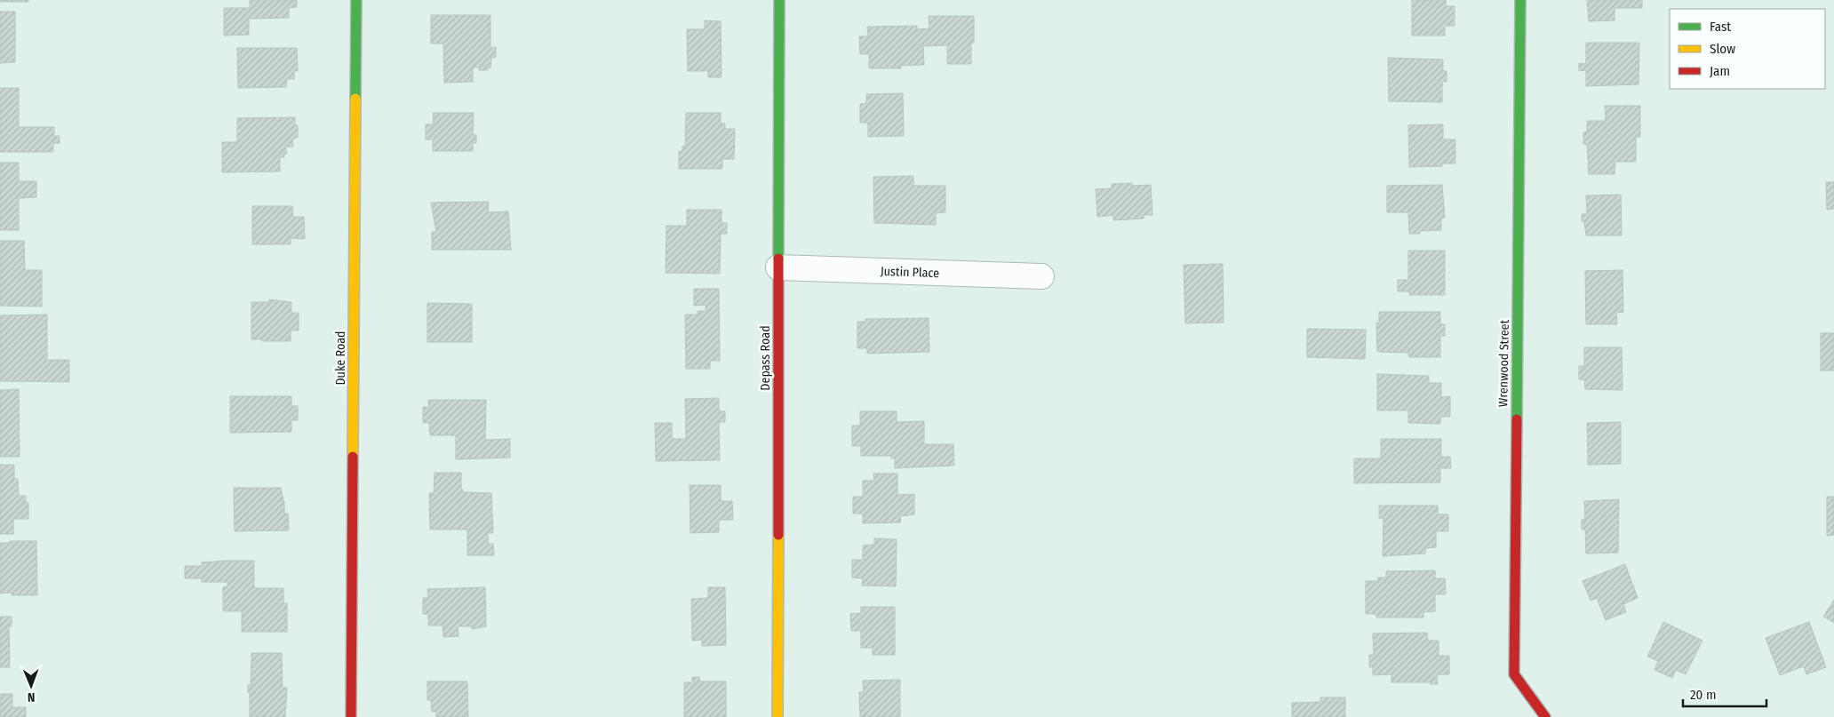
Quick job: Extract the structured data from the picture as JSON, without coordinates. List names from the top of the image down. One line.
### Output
{"streets":{"street":["Justin Place","Duke Road","Depass Road","Wrenwood Street"]},"crossings":[["Justin Place","Depass Road"]],"legend":["Fast","Slow","Jam"],"scale_bar":"20 m","north":"bottom"}
